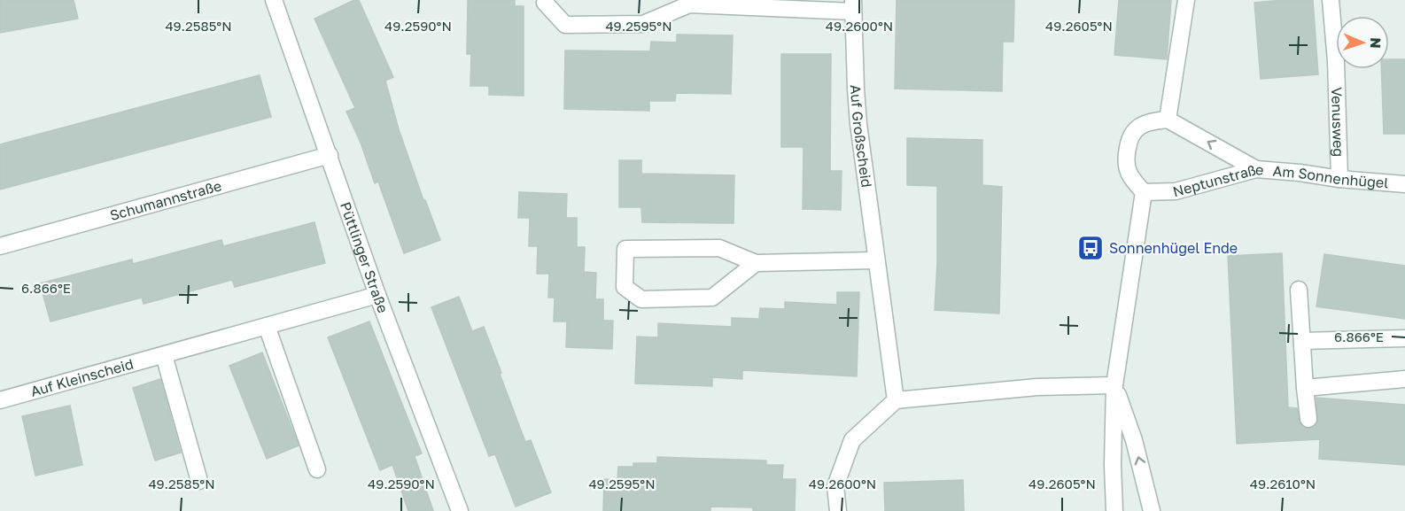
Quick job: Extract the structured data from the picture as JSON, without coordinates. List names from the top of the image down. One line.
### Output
{"streets":{"street":["Venusweg","Auf Großscheid","Am Sonnenhügel","Neptunstraße","Schumannstraße","Püttlinger Straße","Auf Kleinscheid"]},"crossings":[["Venusweg","Am Sonnenhügel"],["Am Sonnenhügel","Neptunstraße"],["Schumannstraße","Püttlinger Straße"],["Püttlinger Straße","Auf Kleinscheid"]],"places":{"bus stop":["Sonnenhügel Ende"]},"north":"right","coordinates":["49.2585°N","49.2590°N","49.2595°N","49.2600°N","49.2605°N","6.866°E","49.2610°N"]}
